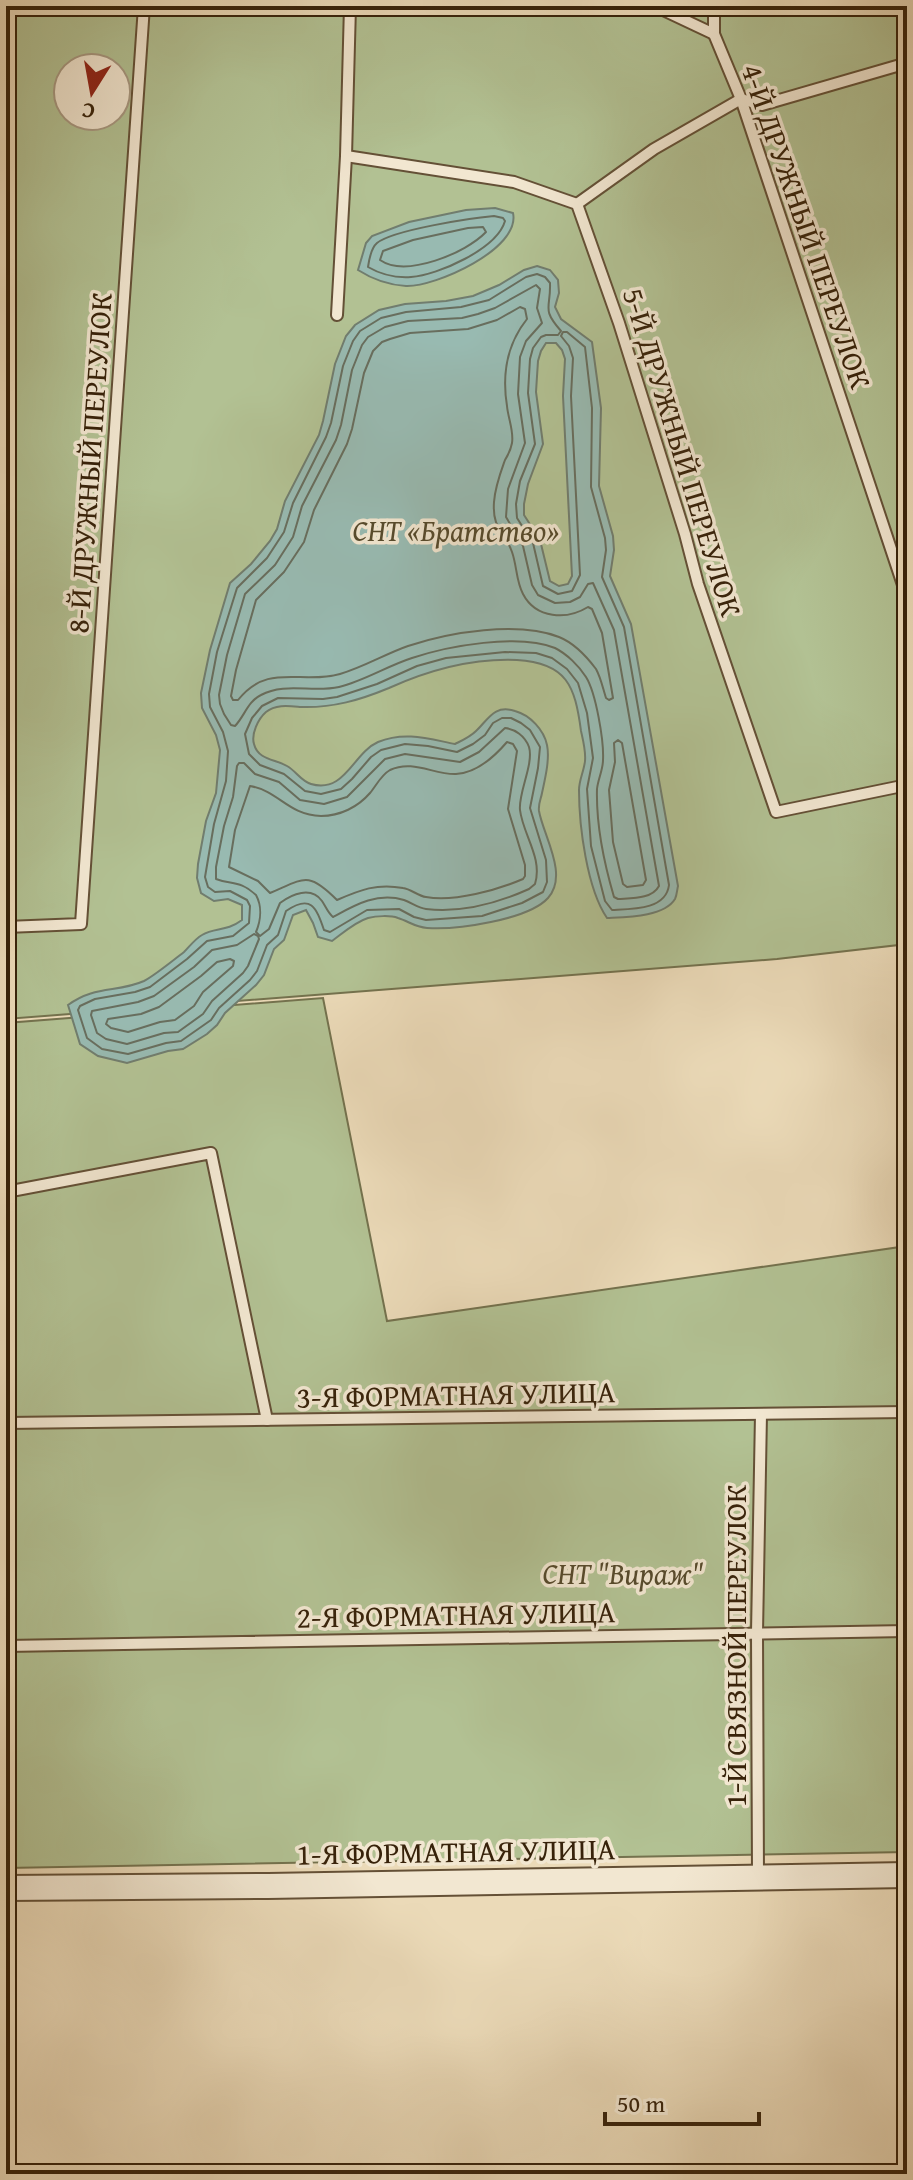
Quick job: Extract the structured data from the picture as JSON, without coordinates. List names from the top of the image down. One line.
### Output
{"streets":{"street":["1-Я ФОРМАТНАЯ УЛИЦА"],"lane":["4-Й ДРУЖНЫЙ ПЕРЕУЛОК","5-Й ДРУЖНЫЙ ПЕРЕУЛОК","8-Й ДРУЖНЫЙ ПЕРЕУЛОК","3-Я ФОРМАТНАЯ УЛИЦА","2-Я ФОРМАТНАЯ УЛИЦА","1-Й СВЯЗНОЙ ПЕРЕУЛОК"]},"crossings":[["3-Я ФОРМАТНАЯ УЛИЦА","1-Й СВЯЗНОЙ ПЕРЕУЛОК"],["2-Я ФОРМАТНАЯ УЛИЦА","1-Й СВЯЗНОЙ ПЕРЕУЛОК"],["1-Й СВЯЗНОЙ ПЕРЕУЛОК","1-Я ФОРМАТНАЯ УЛИЦА"]],"parks":["СНТ «Братство»","СНТ \"Вираж\""],"scale_bar":"50 m","north":"bottom"}
